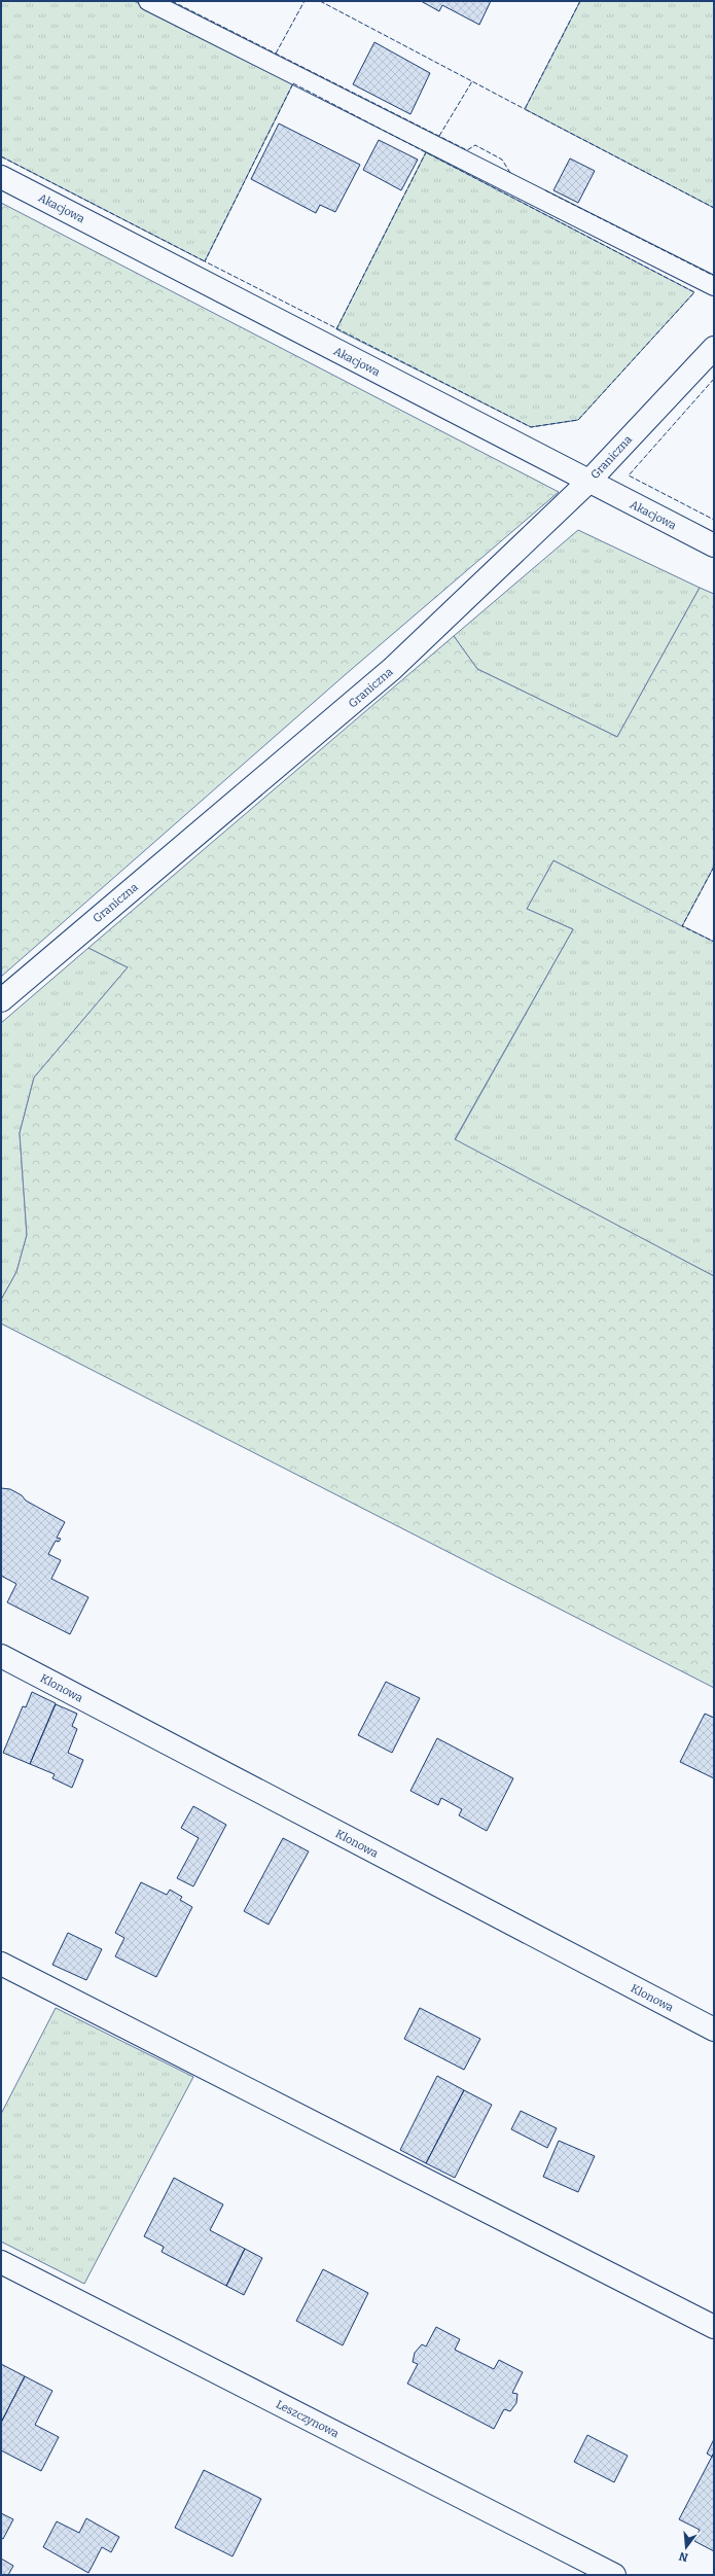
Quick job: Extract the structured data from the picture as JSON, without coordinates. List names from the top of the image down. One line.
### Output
{"streets":{"street":["Akacjowa","Graniczna","Klonowa","Leszczynowa"]},"crossings":[["Akacjowa","Graniczna"]],"north":"bottom"}
